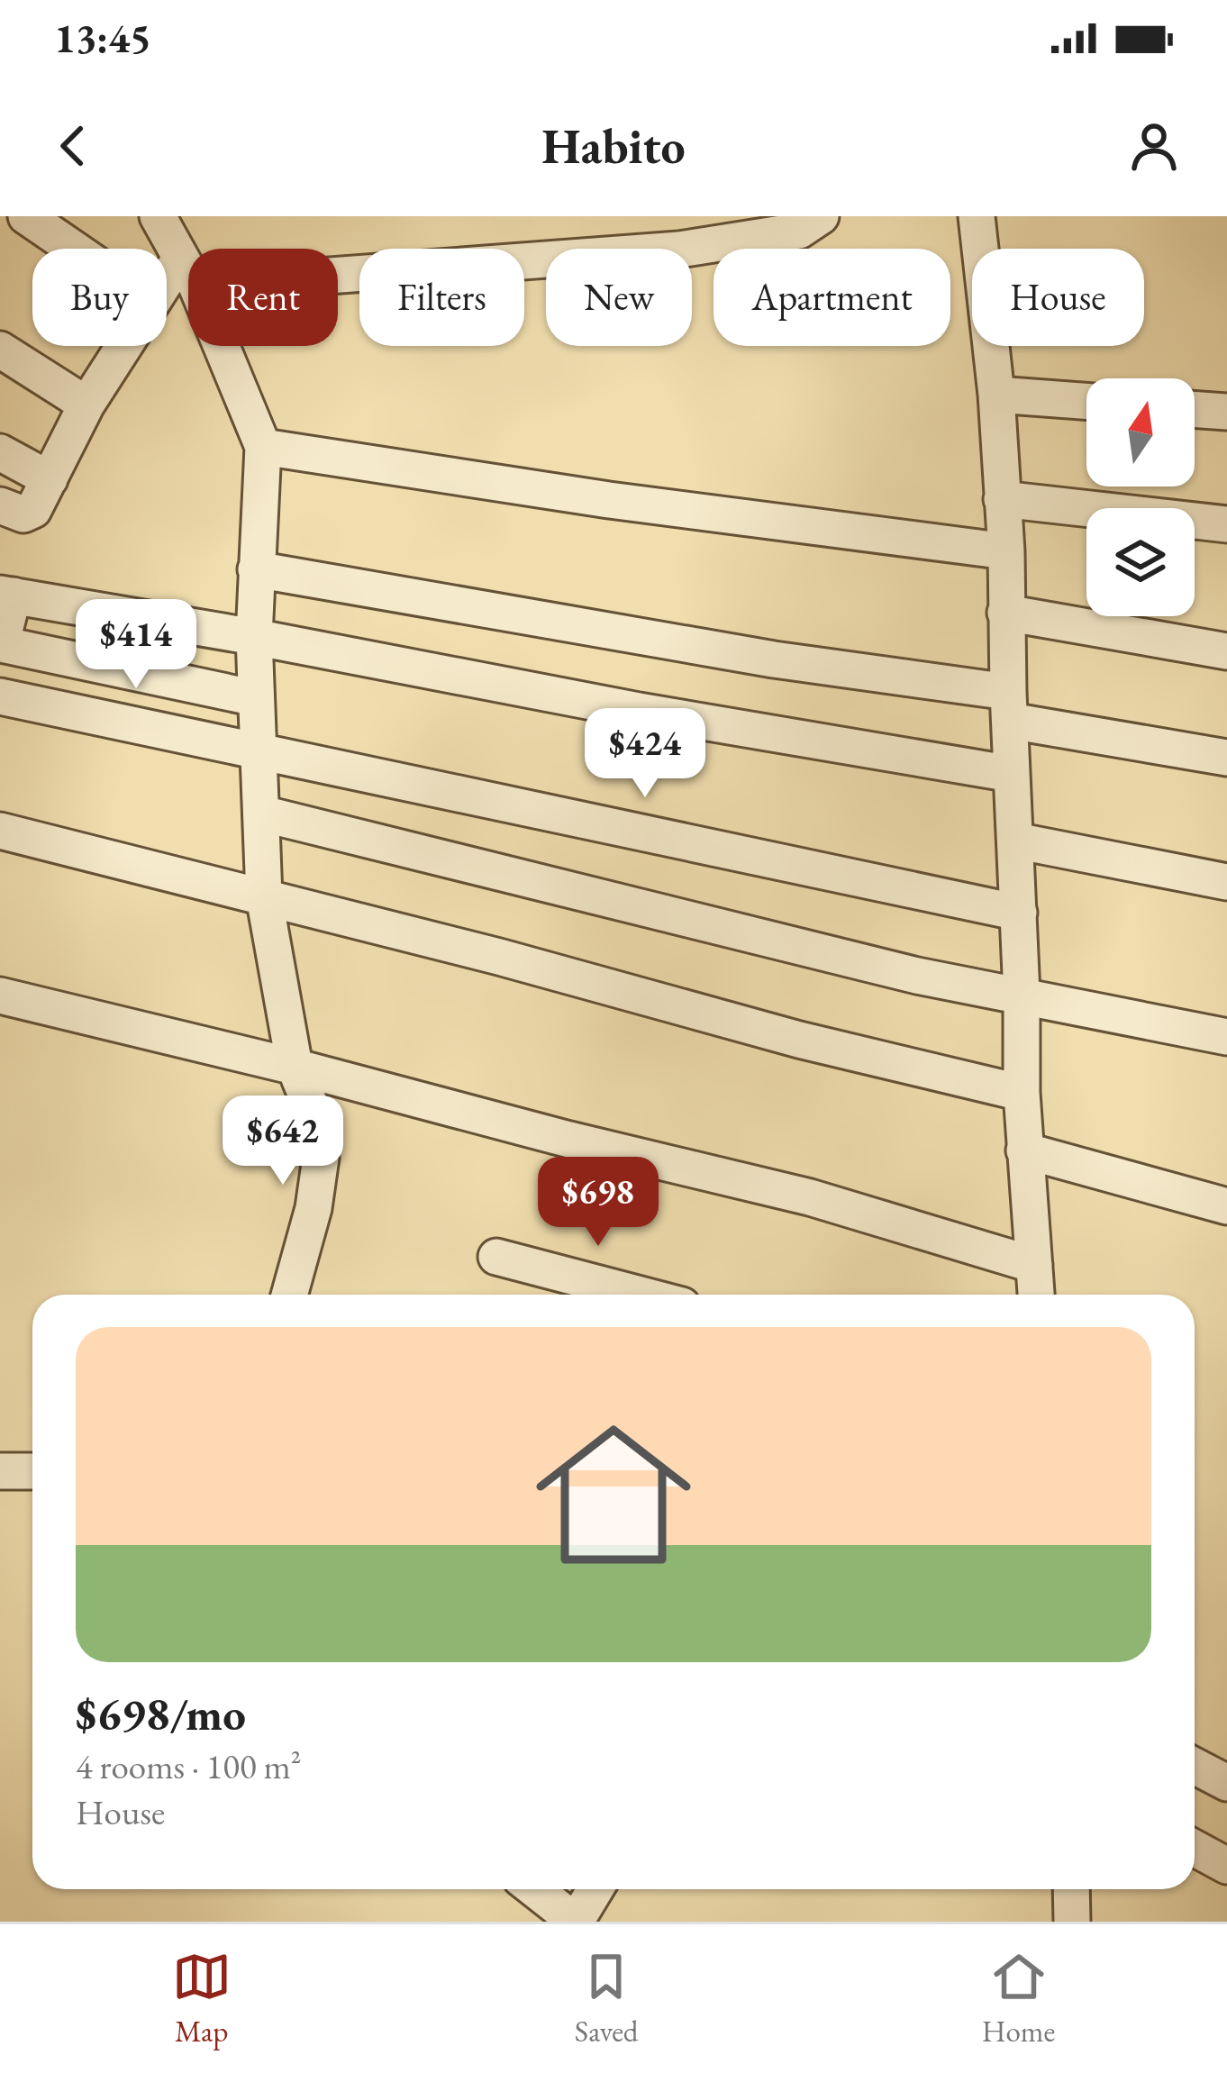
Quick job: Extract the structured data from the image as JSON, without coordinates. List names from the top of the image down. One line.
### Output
{"north":"top","page":{"status":"13:45","header":"Habito","chip":["Buy","Rent","Filters","New","Apartment","House"],"price":["$414","$424","$642","$698"],"list":[{"name":"$698/mo","note":"4 rooms · 100 m² · House"}],"tabs":["Map","Saved","Home"]}}
